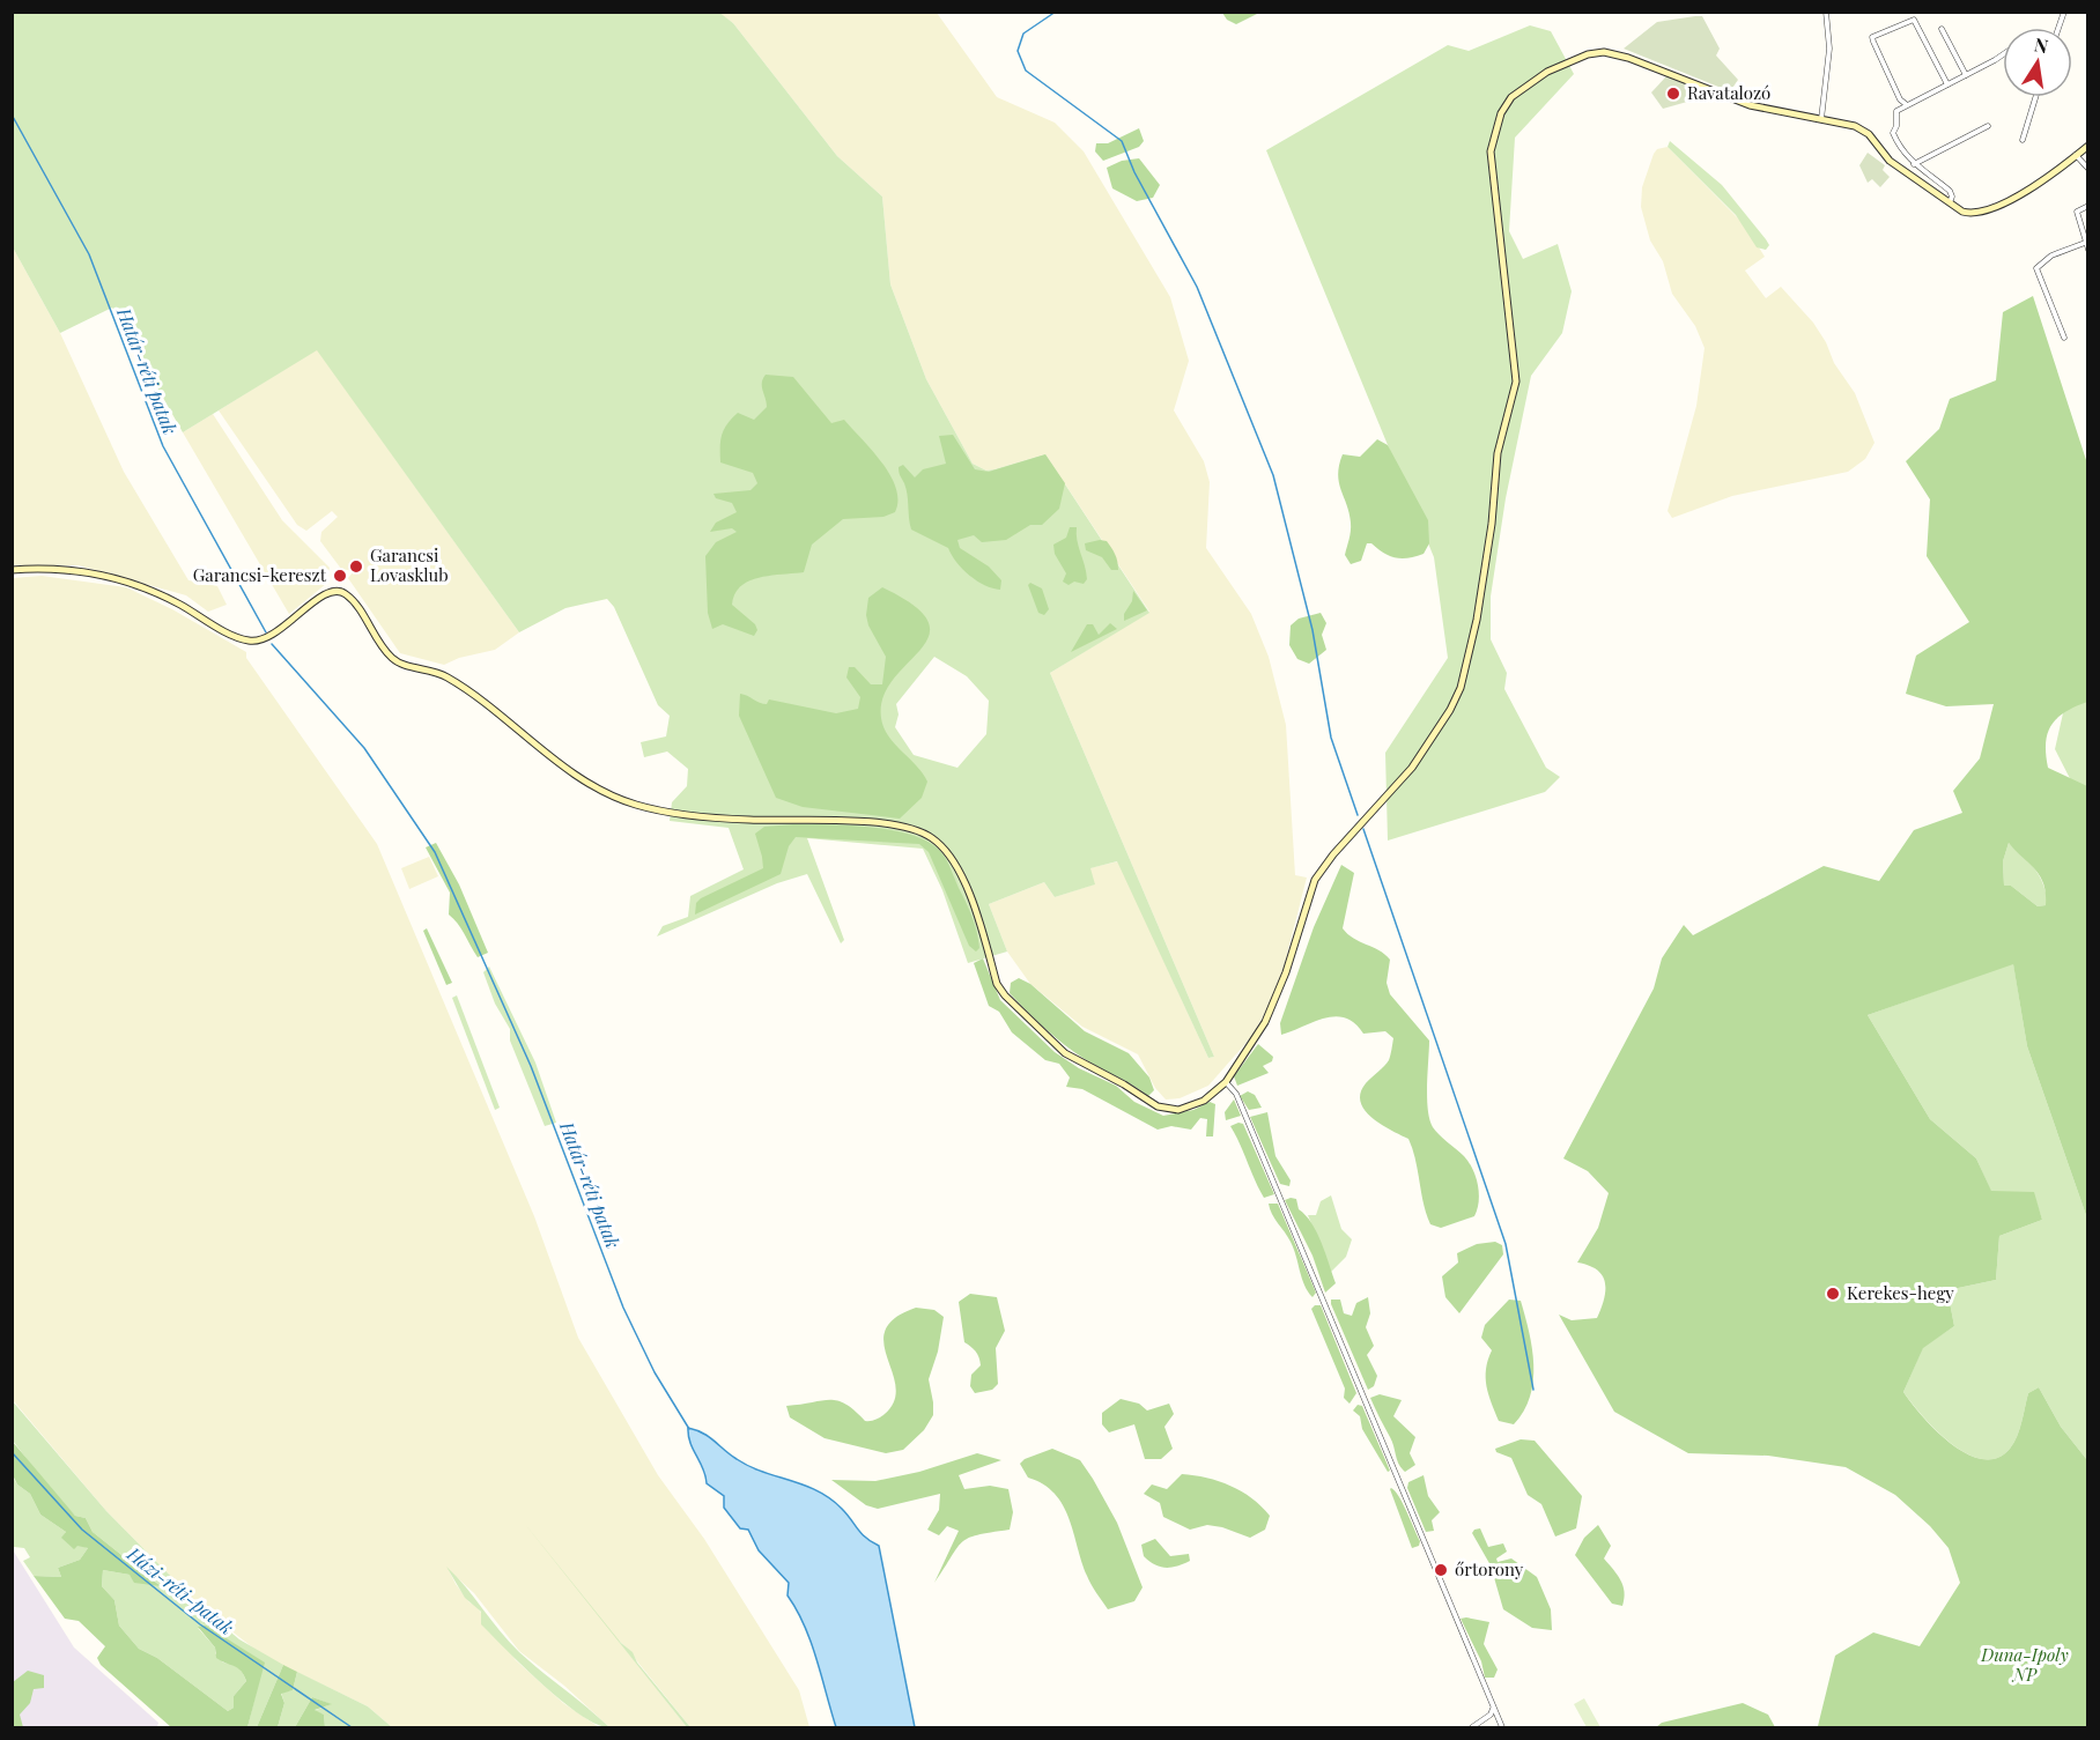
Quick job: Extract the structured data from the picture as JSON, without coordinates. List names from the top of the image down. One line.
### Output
{"water":["Határ-réti patak","Házi-réti-patak"],"parks":["Duna-Ipoly NP"],"places":["Ravatalozó","Garancsi Lovasklub","Garancsi-kereszt","Kerekes-hegy","őrtorony"],"north":"top"}
